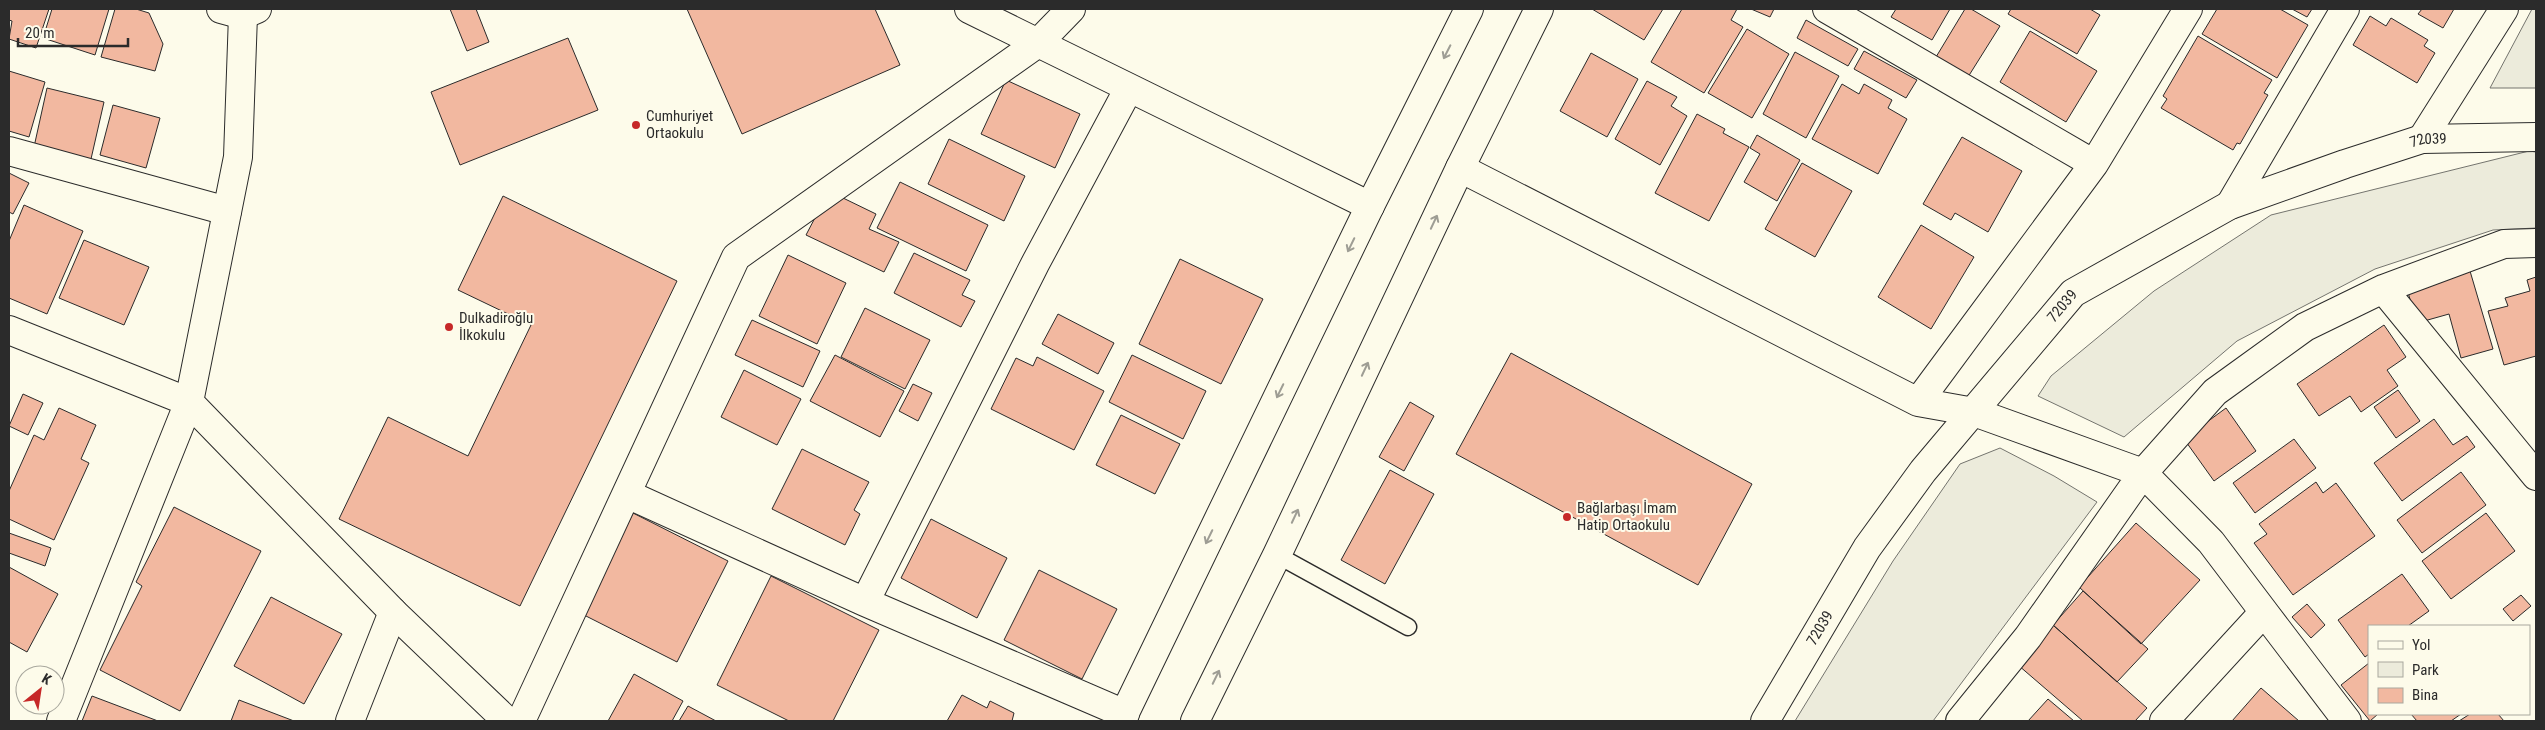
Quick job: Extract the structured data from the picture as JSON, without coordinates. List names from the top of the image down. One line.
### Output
{"streets":{"street":["72039"]},"places":["Cumhuriyet Ortaokulu","Dulkadiroğlu İlkokulu","Bağlarbaşı İmam Hatip Ortaokulu"],"legend":["Yol","Park","Bina"],"scale_bar":"20 m","north":"top right"}
